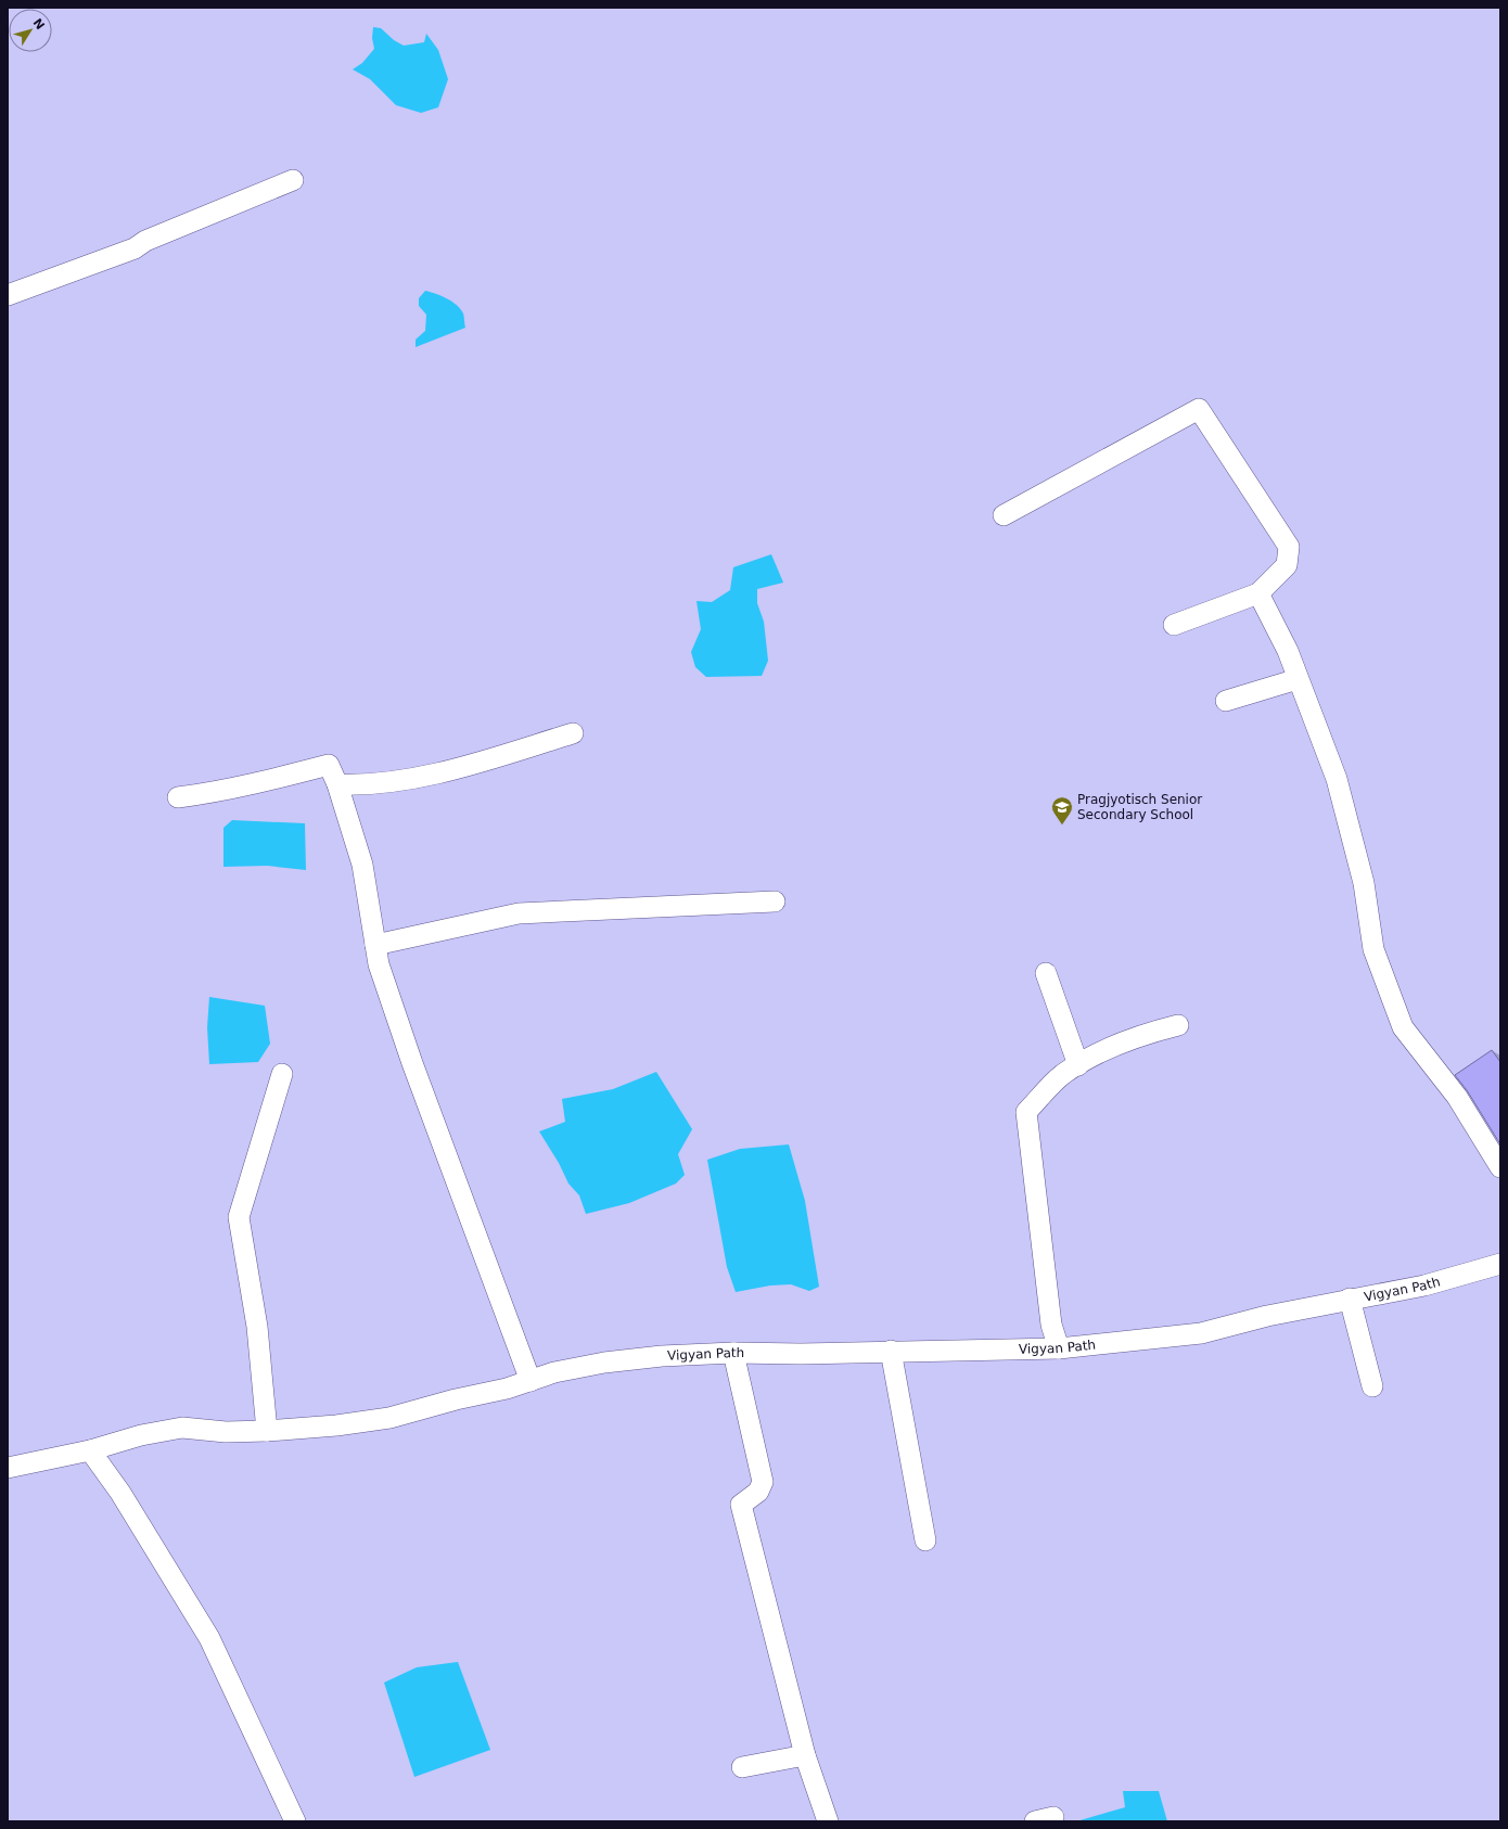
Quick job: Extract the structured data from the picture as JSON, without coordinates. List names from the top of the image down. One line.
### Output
{"streets":{"street":["Vigyan Path"]},"places":{"school or university":["Pragjyotisch Senior Secondary School"]},"north":"top right"}
